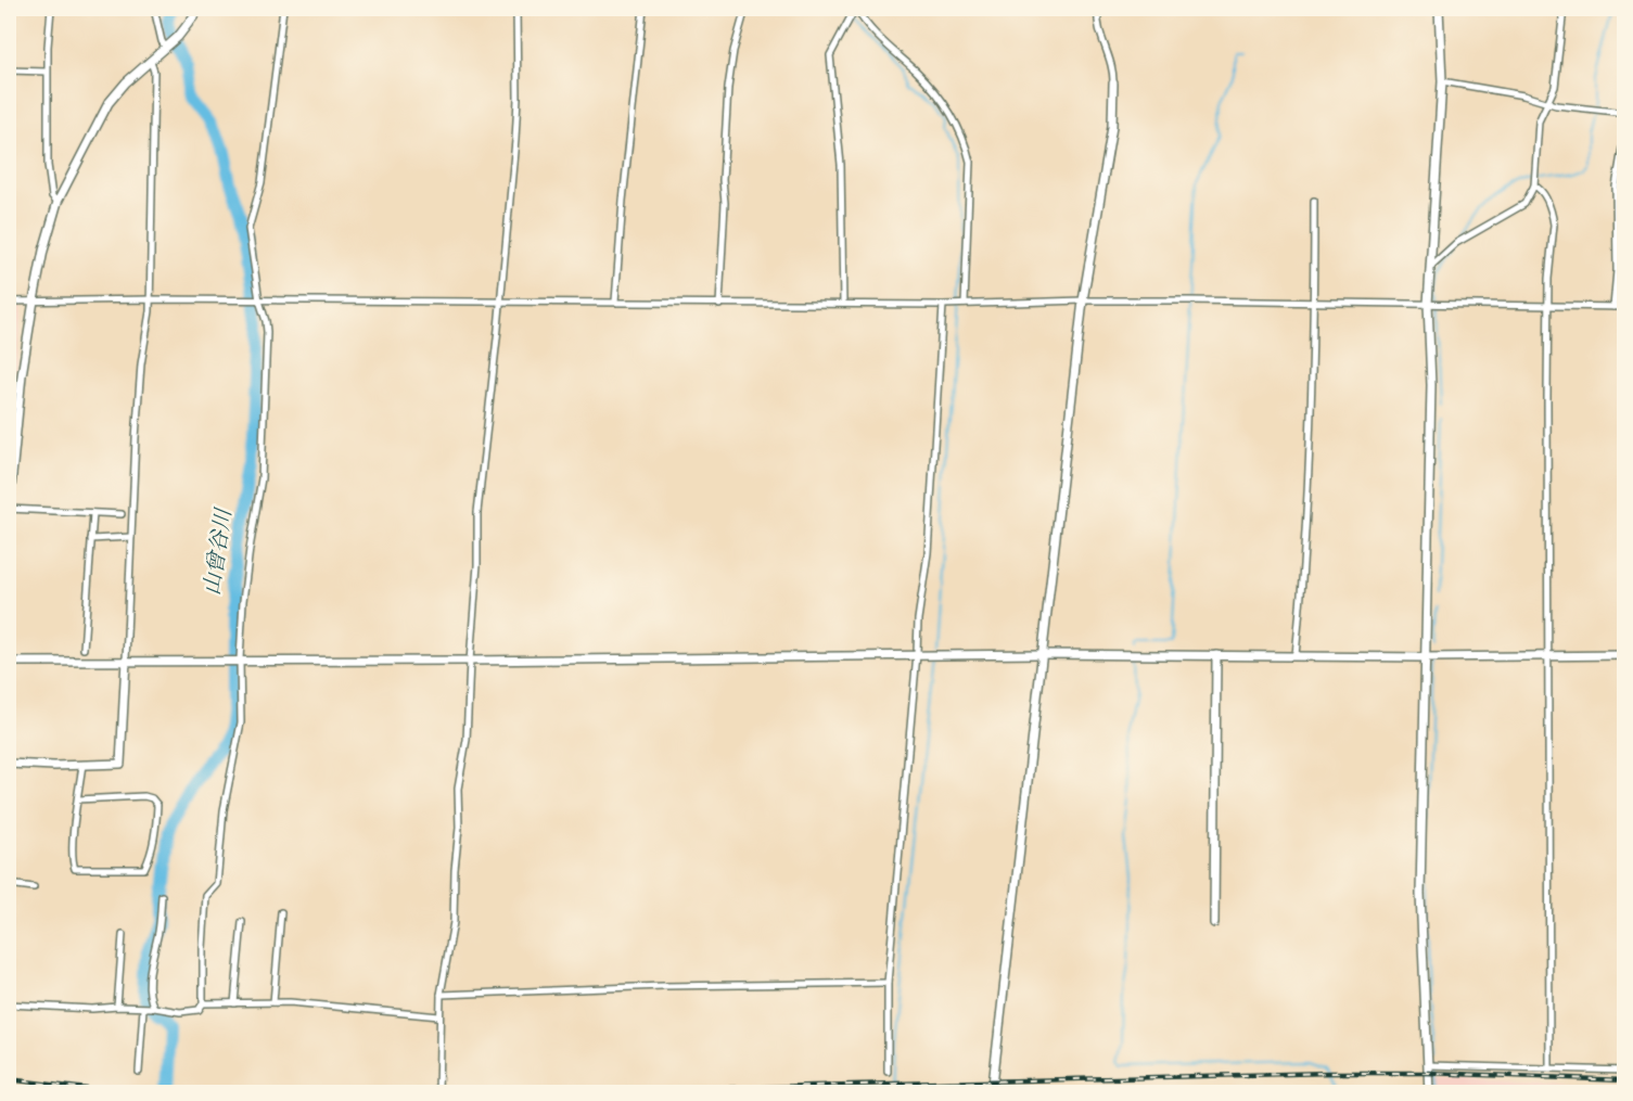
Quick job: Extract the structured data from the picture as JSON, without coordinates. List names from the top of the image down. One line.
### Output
{"water":["山曾谷川"]}
